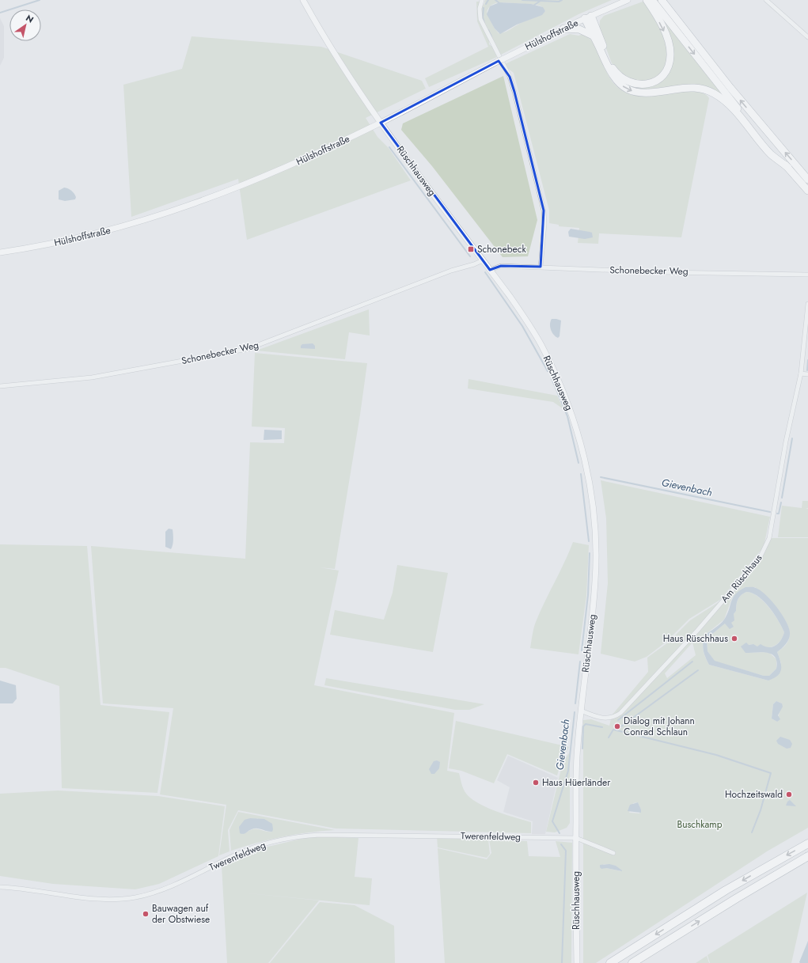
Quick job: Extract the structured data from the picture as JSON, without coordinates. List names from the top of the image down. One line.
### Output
{"streets":{"main road":["Hülshoffstraße","Rüschhausweg"],"street":["Schonebecker Weg","Am Rüschhaus","Twerenfeldweg"]},"crossings":[["Hülshoffstraße","Rüschhausweg"],["Rüschhausweg","Schonebecker Weg"],["Rüschhausweg","Am Rüschhaus"],["Rüschhausweg","Twerenfeldweg"]],"water":["Gievenbach"],"parks":["Buschkamp"],"places":{"transit":["Schonebeck"],"other":["Haus Rüschhaus","Dialog mit Johann Conrad Schlaun","Haus Hüerländer","Hochzeitswald","Bauwagen auf der Obstwiese"]},"north":"top right"}
